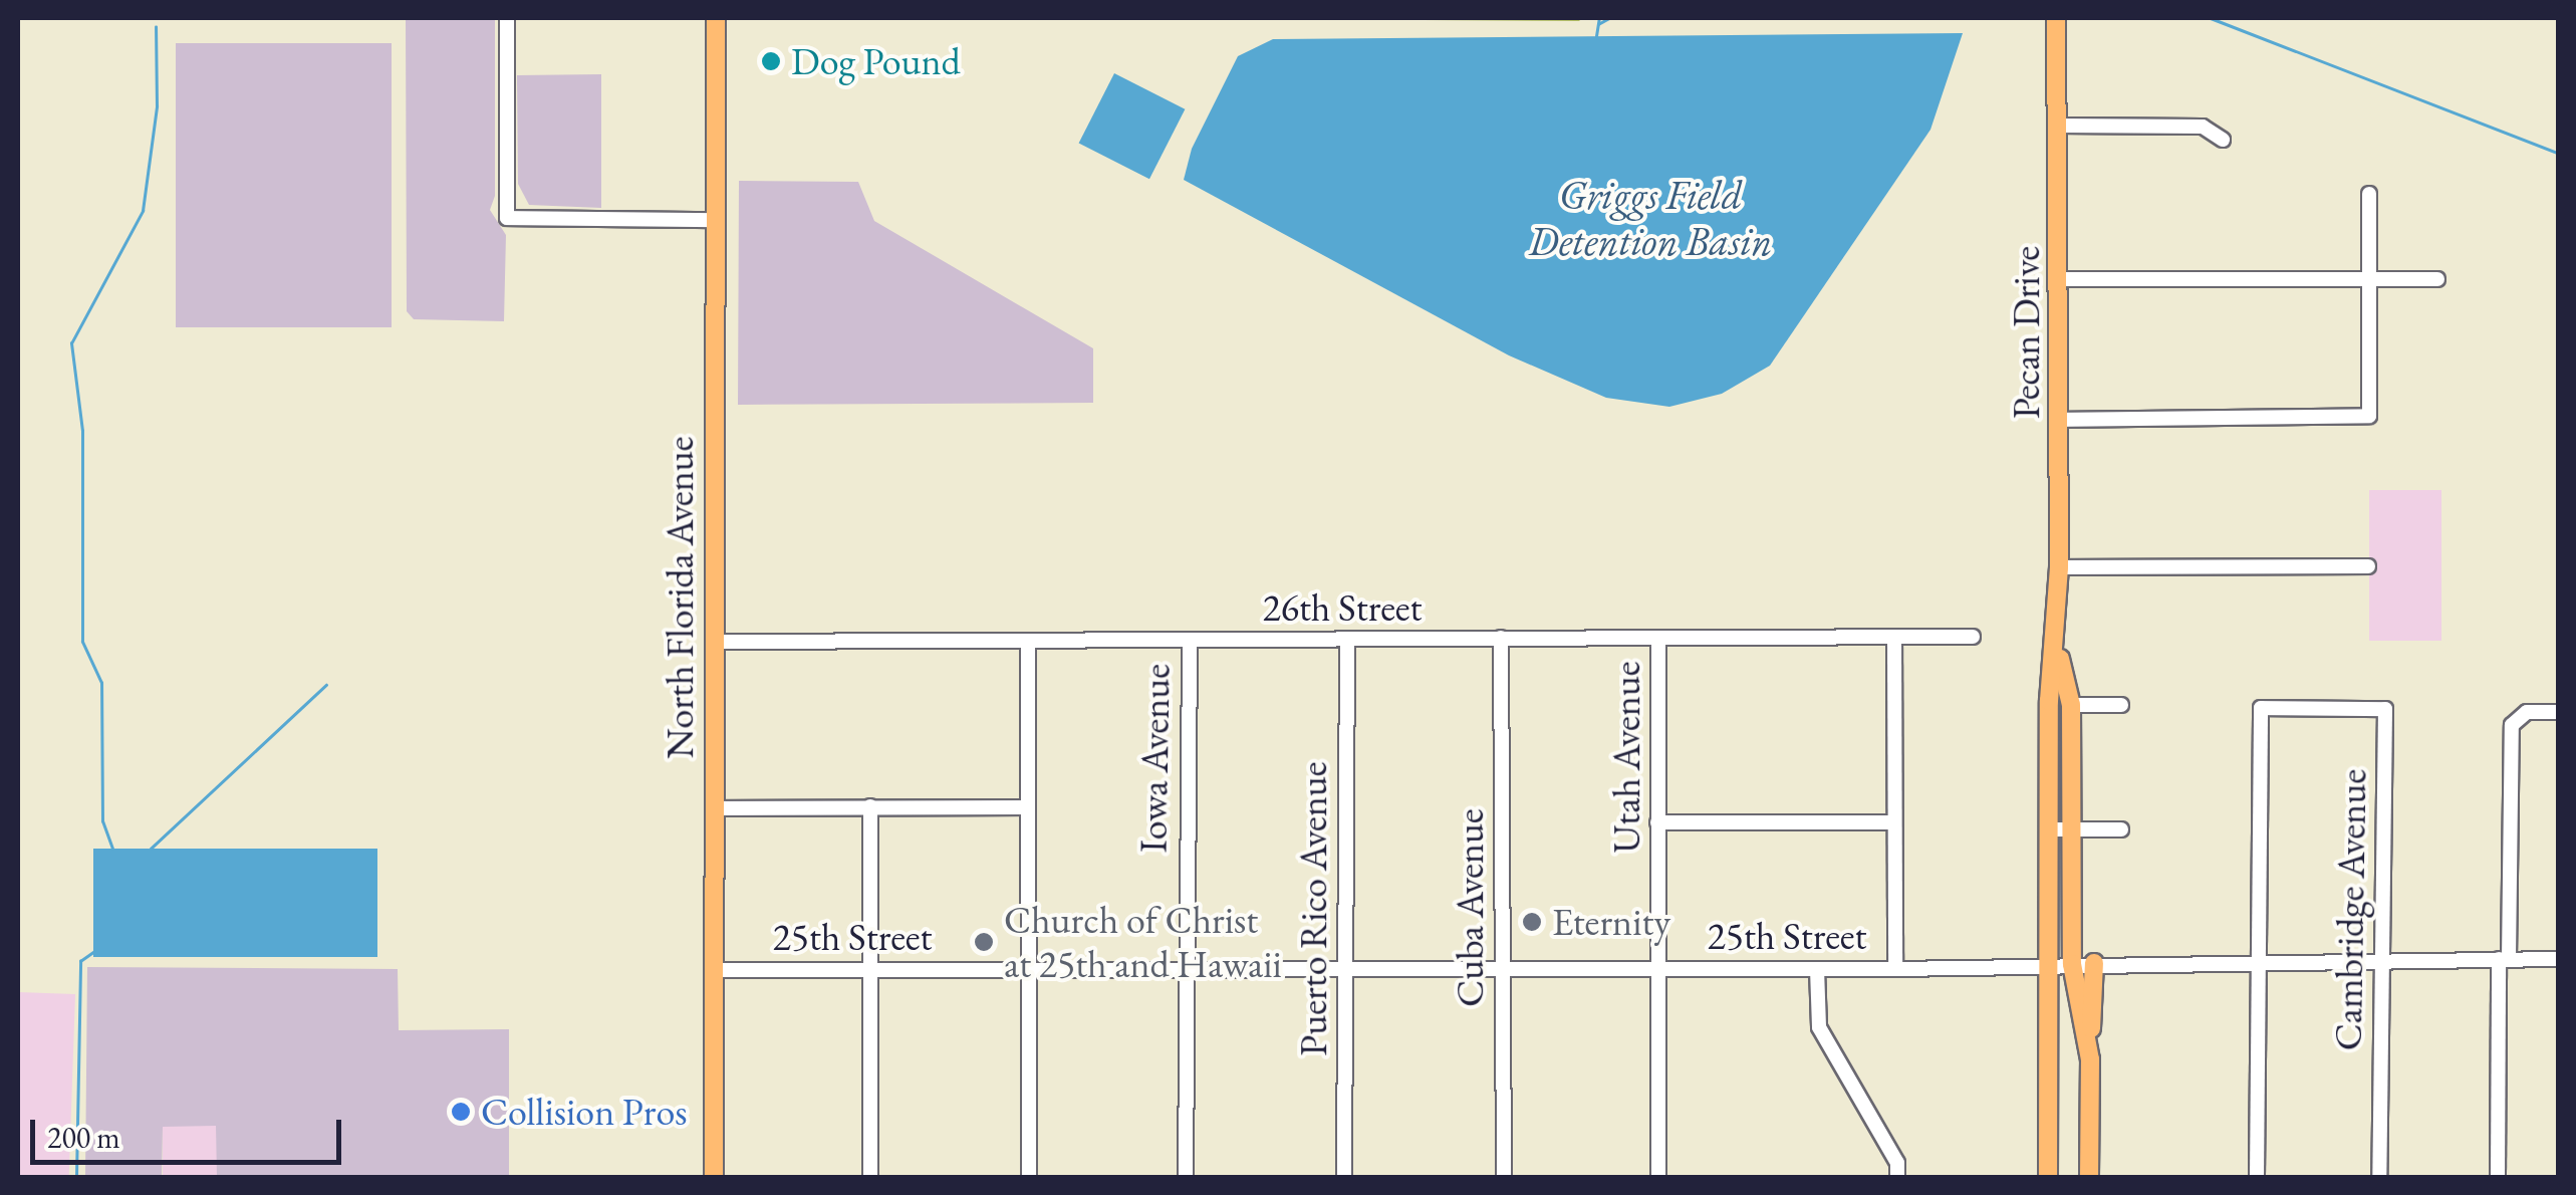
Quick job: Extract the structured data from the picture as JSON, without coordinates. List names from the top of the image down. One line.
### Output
{"streets":{"main road":["Pecan Drive","North Florida Avenue"],"street":["26th Street","Utah Avenue","Iowa Avenue","Cuba Avenue","Puerto Rico Avenue","Cambridge Avenue","25th Street"]},"crossings":[["Pecan Drive","25th Street"],["North Florida Avenue","26th Street"],["North Florida Avenue","25th Street"],["26th Street","Utah Avenue"],["26th Street","Iowa Avenue"],["26th Street","Cuba Avenue"],["26th Street","Puerto Rico Avenue"],["Utah Avenue","25th Street"],["Iowa Avenue","25th Street"],["Cuba Avenue","25th Street"],["Puerto Rico Avenue","25th Street"],["Cambridge Avenue","25th Street"]],"water":["Griggs Field Detention Basin"],"places":["Dog Pound","Eternity","Church of Christ at 25th and Hawaii","Collision Pros"],"scale_bar":"200 m"}
